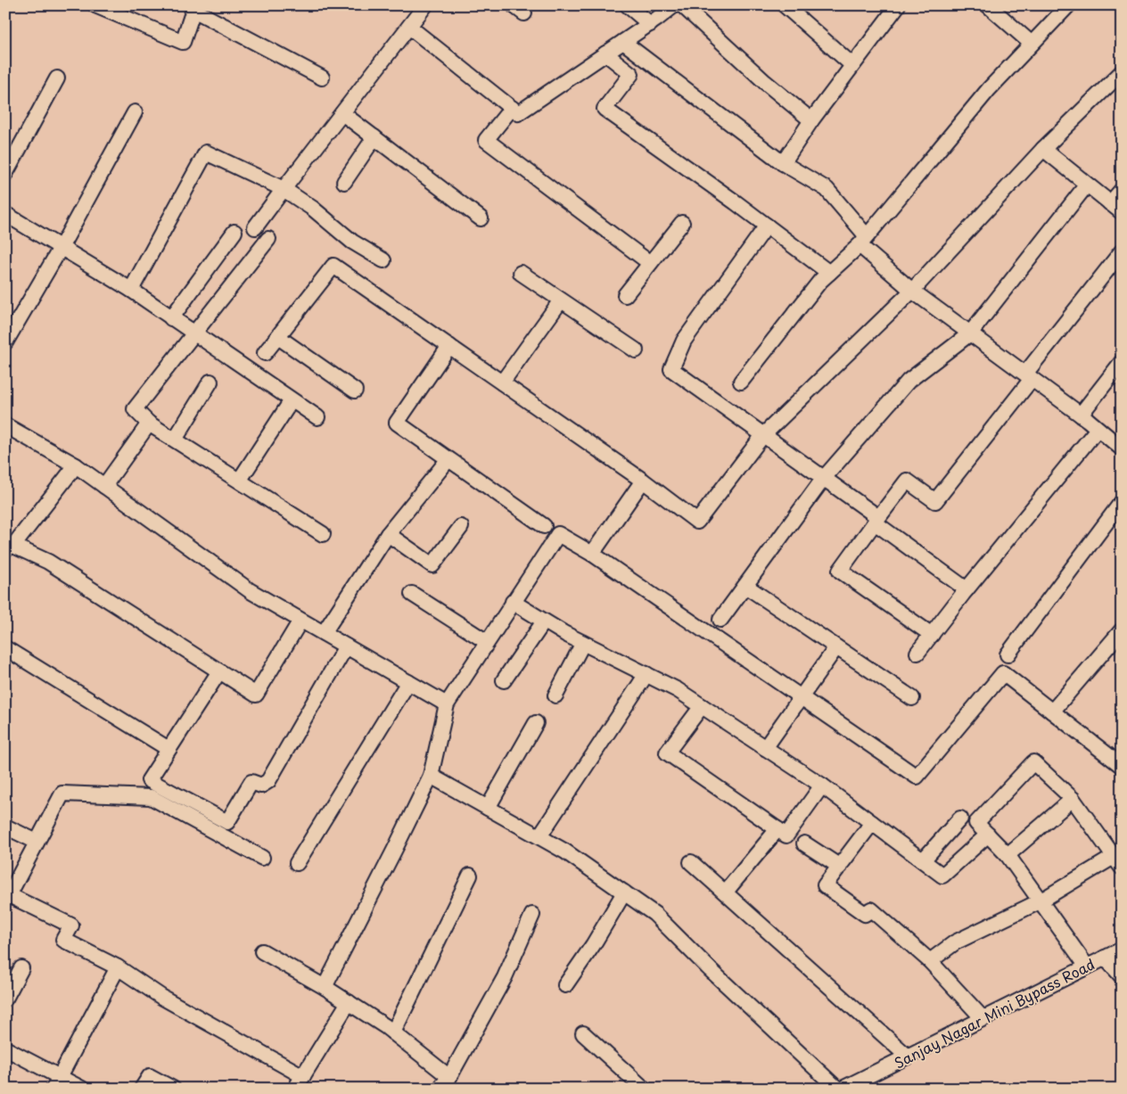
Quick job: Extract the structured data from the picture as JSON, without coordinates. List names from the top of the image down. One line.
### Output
{"streets":{"street":["Sanjay Nagar Mini Bypass Road"]}}
